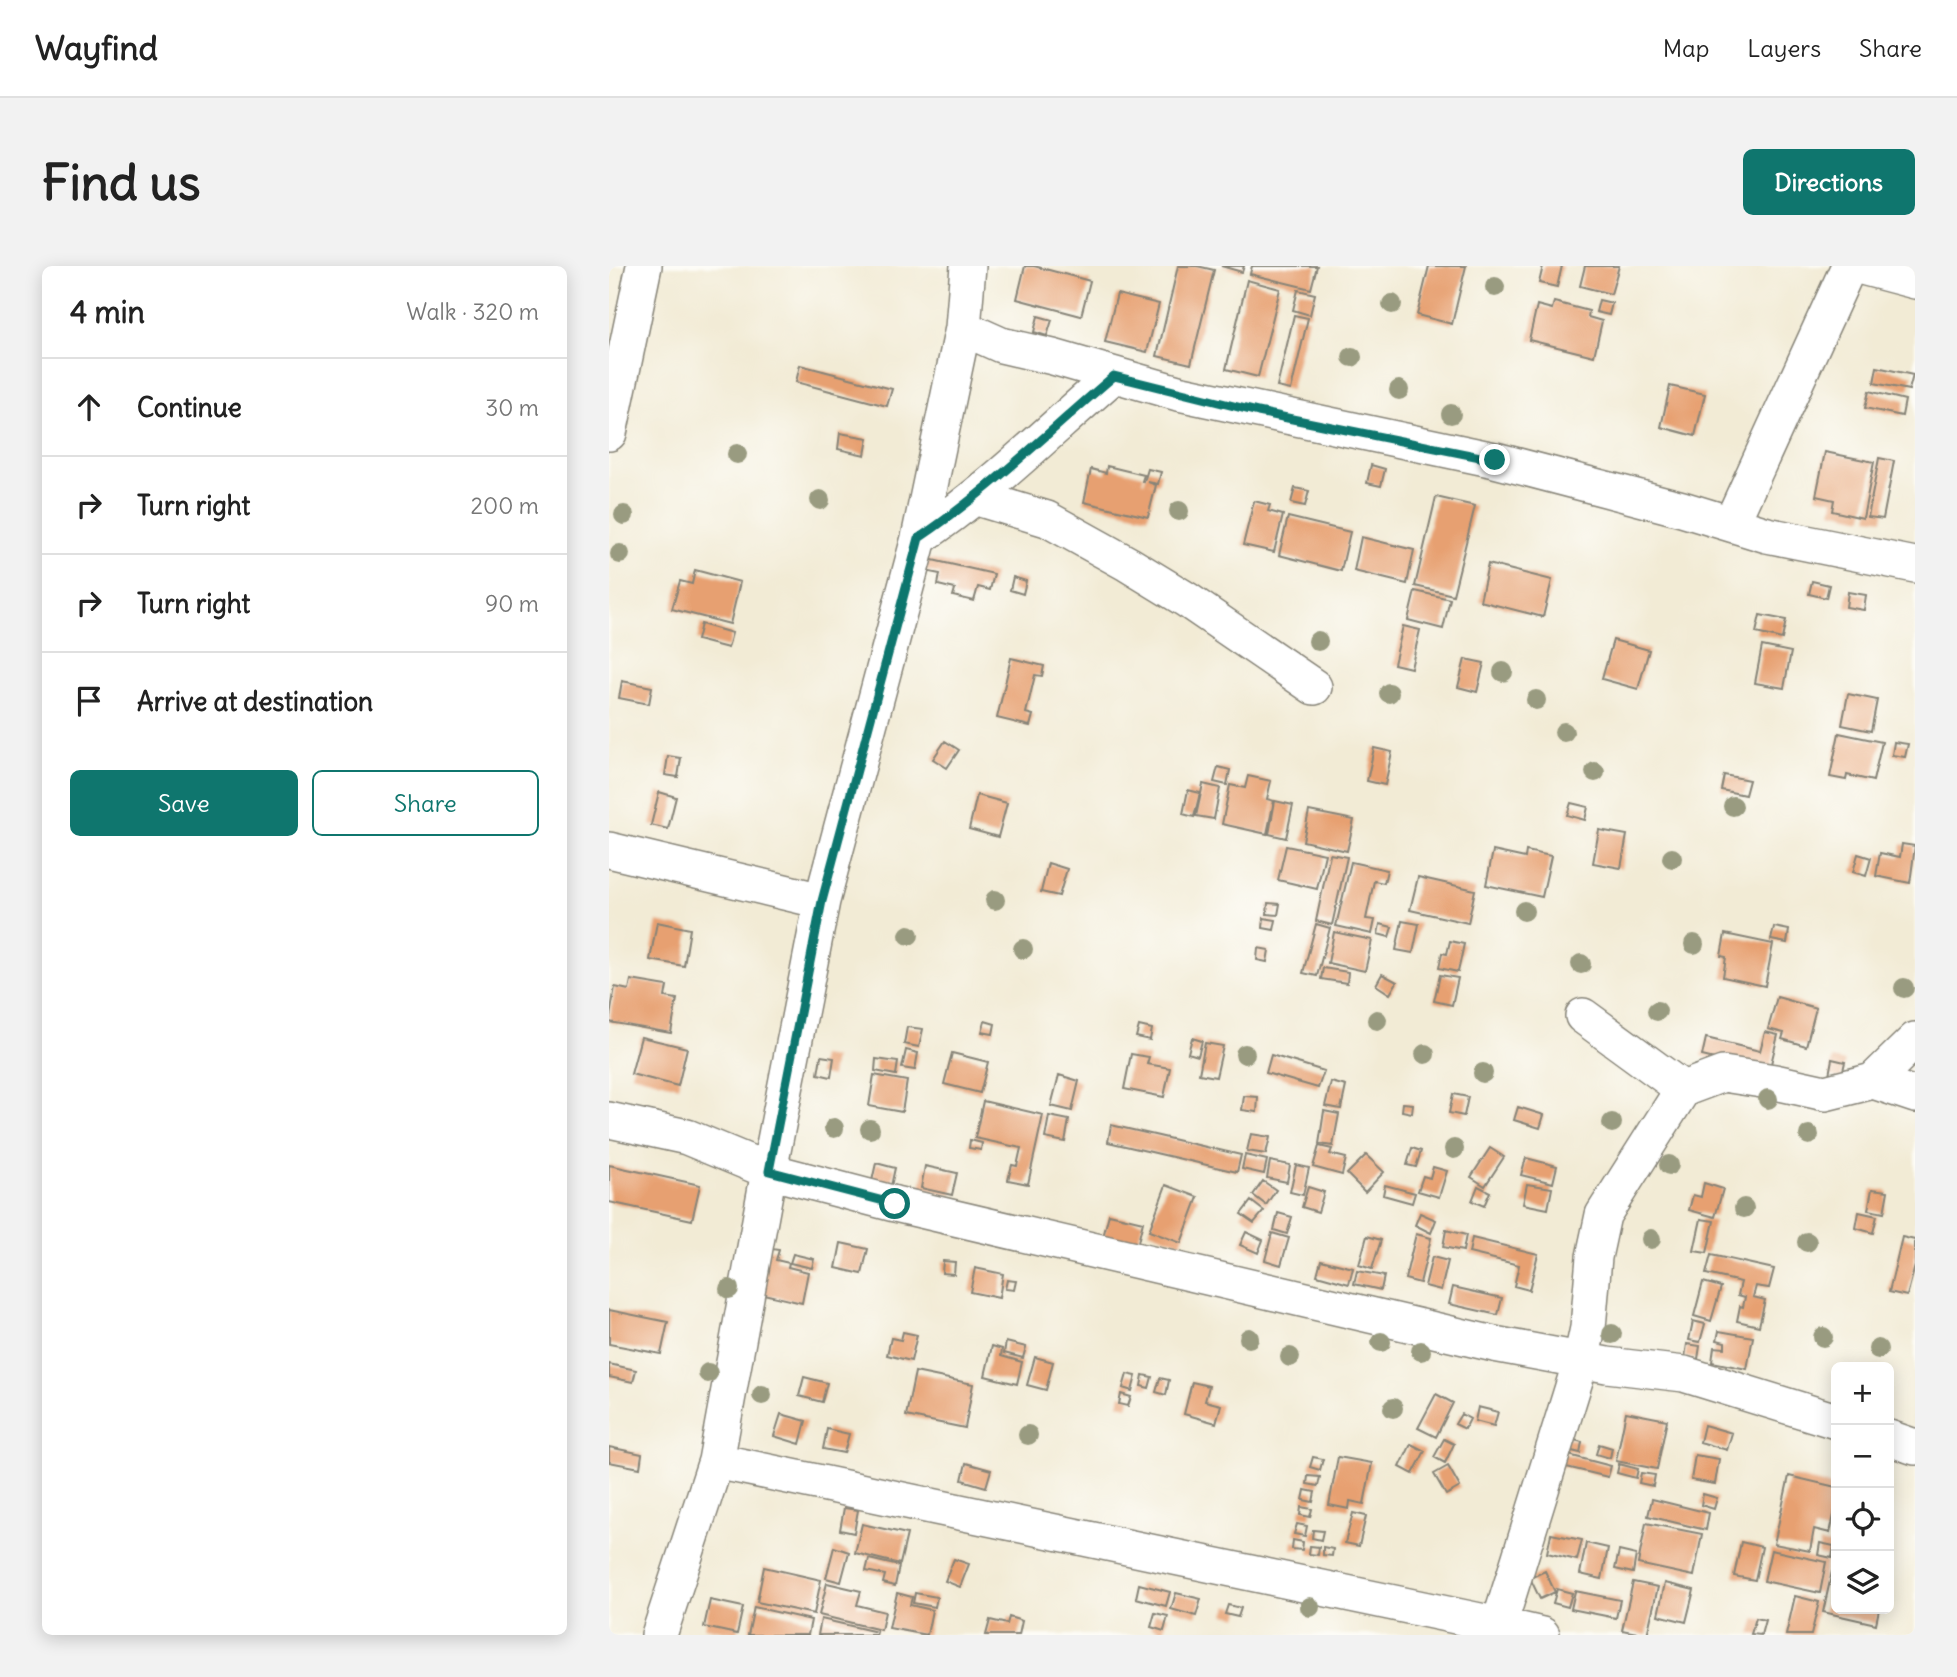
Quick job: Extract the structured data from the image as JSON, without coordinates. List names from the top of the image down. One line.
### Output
{"page":{"header":"Wayfind","nav":["Map","Layers","Share"],"buttons":["Directions",["Save","Share"]],"title":"Find us","heading":["4 min","Walk · 320 m"],"list":[["Continue","30 m"],["Turn right","200 m"],["Turn right","90 m"],"Arrive at destination"],"map_buttons":["+","−"]}}
